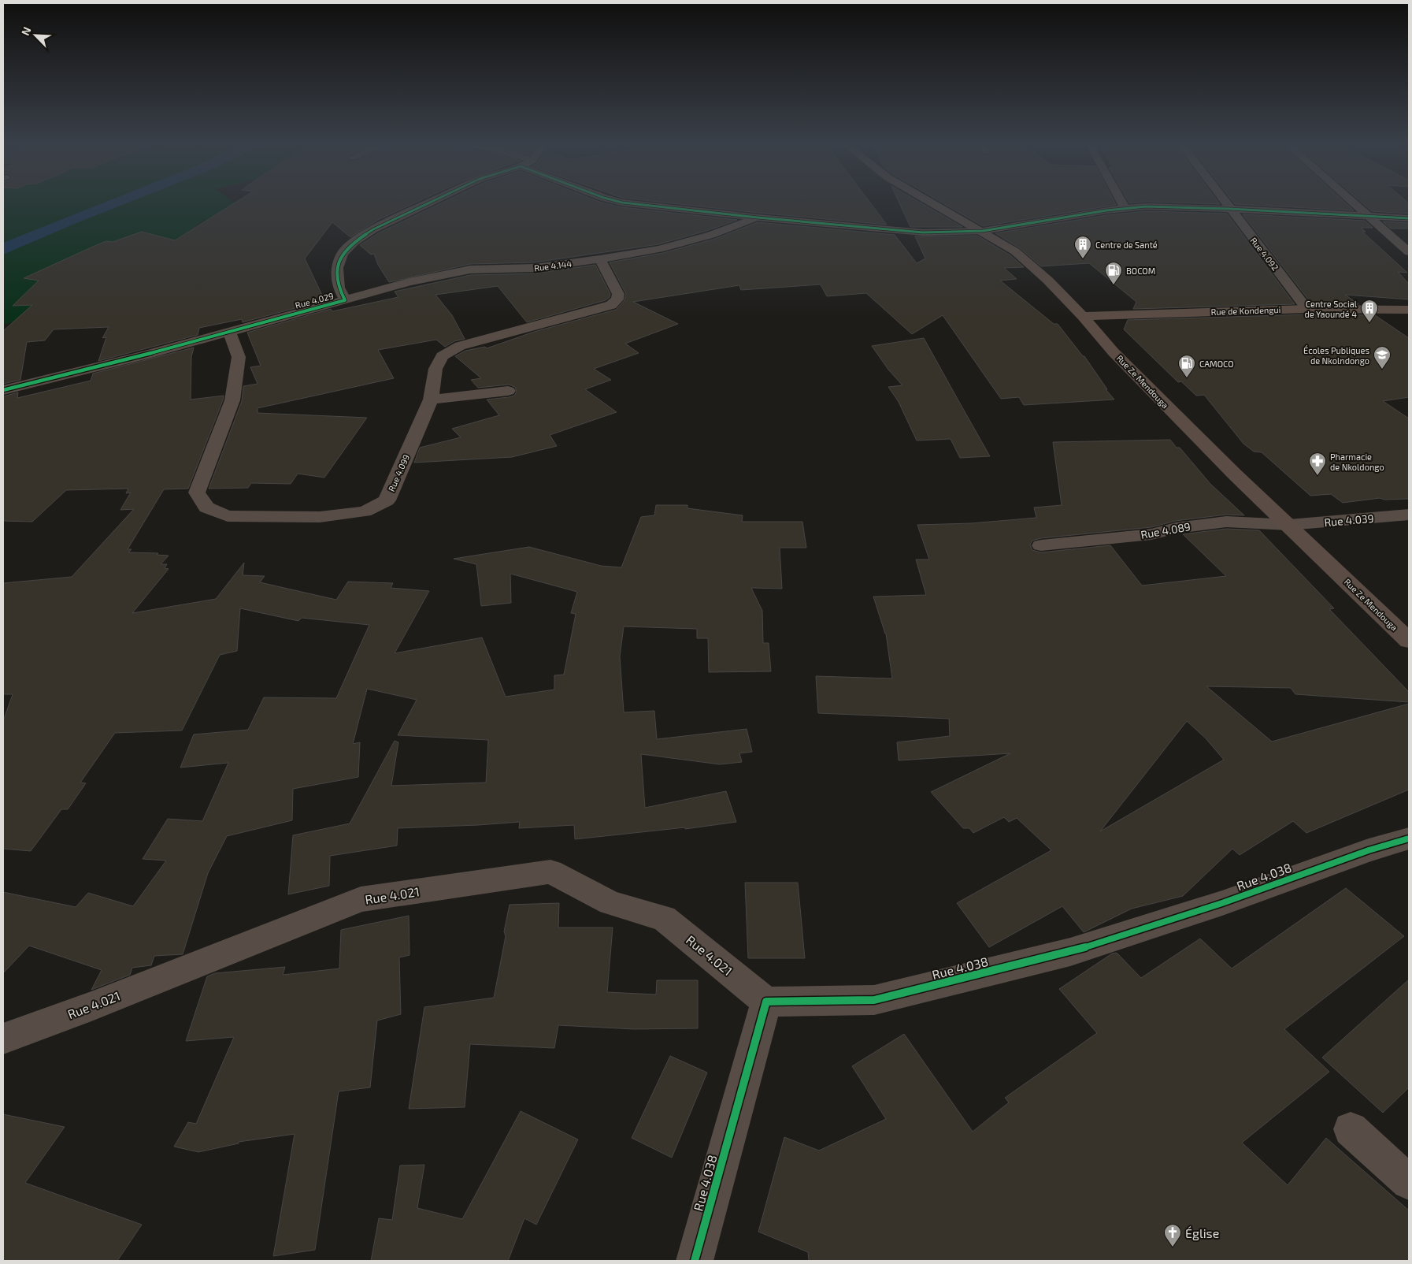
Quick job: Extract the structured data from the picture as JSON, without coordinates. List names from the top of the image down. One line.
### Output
{"streets":{"main road":["Rue de Kondengui","Rue Ze Mendouga"],"street":["Rue 4.092","Rue 4.144","Rue 4.029","Rue 4.099","Rue 4.039","Rue 4.089","Rue 4.038","Rue 4.021"]},"crossings":[["Rue 4.092","Rue de Kondengui"],["Rue 4.144","Rue 4.029"],["Rue 4.144","Rue 4.099"],["Rue 4.029","Rue 4.099"],["Rue de Kondengui","Rue Ze Mendouga"],["Rue Ze Mendouga","Rue 4.039"],["Rue Ze Mendouga","Rue 4.089"],["Rue 4.039","Rue 4.089"],["Rue 4.038","Rue 4.021"]],"places":{"building":["Centre de Santé","Centre Social de Yaoundé 4"],"fuel station":["BOCOM","CAMOCO"],"school or university":["Écoles Publiques de Nkolndongo"],"pharmacy":["Pharmacie de Nkoldongo"],"church":["Église"]},"north":"top left"}
